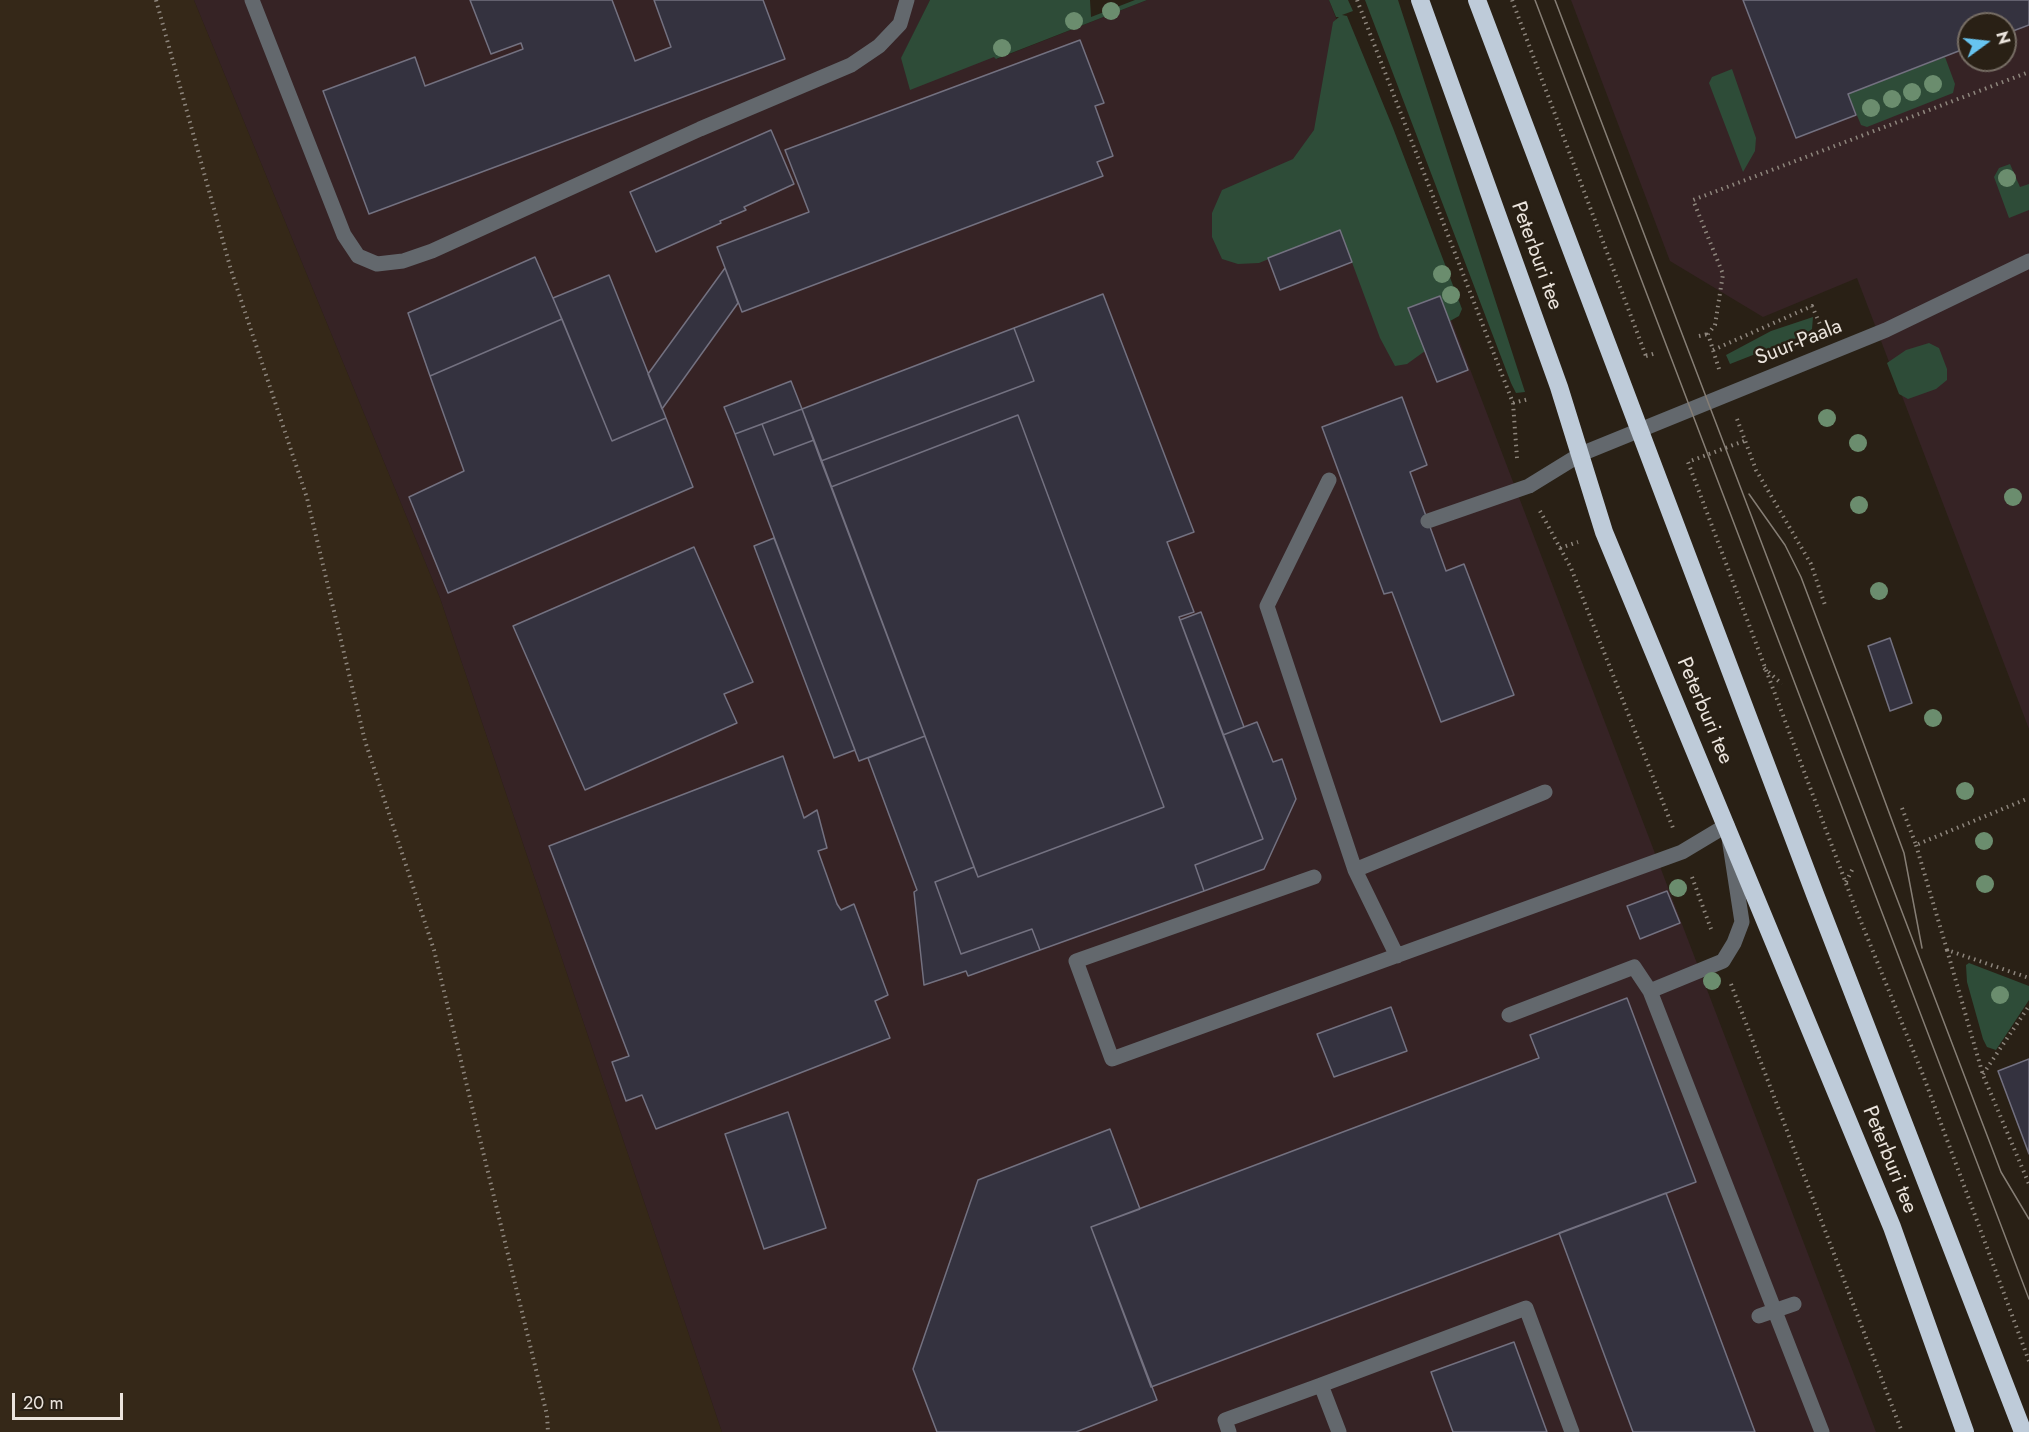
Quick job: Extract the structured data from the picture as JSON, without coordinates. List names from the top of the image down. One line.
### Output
{"streets":{"highway":["Peterburi tee"],"street":["Suur-Paala"]},"crossings":[["Peterburi tee","Suur-Paala"]],"scale_bar":"20 m","north":"right"}
